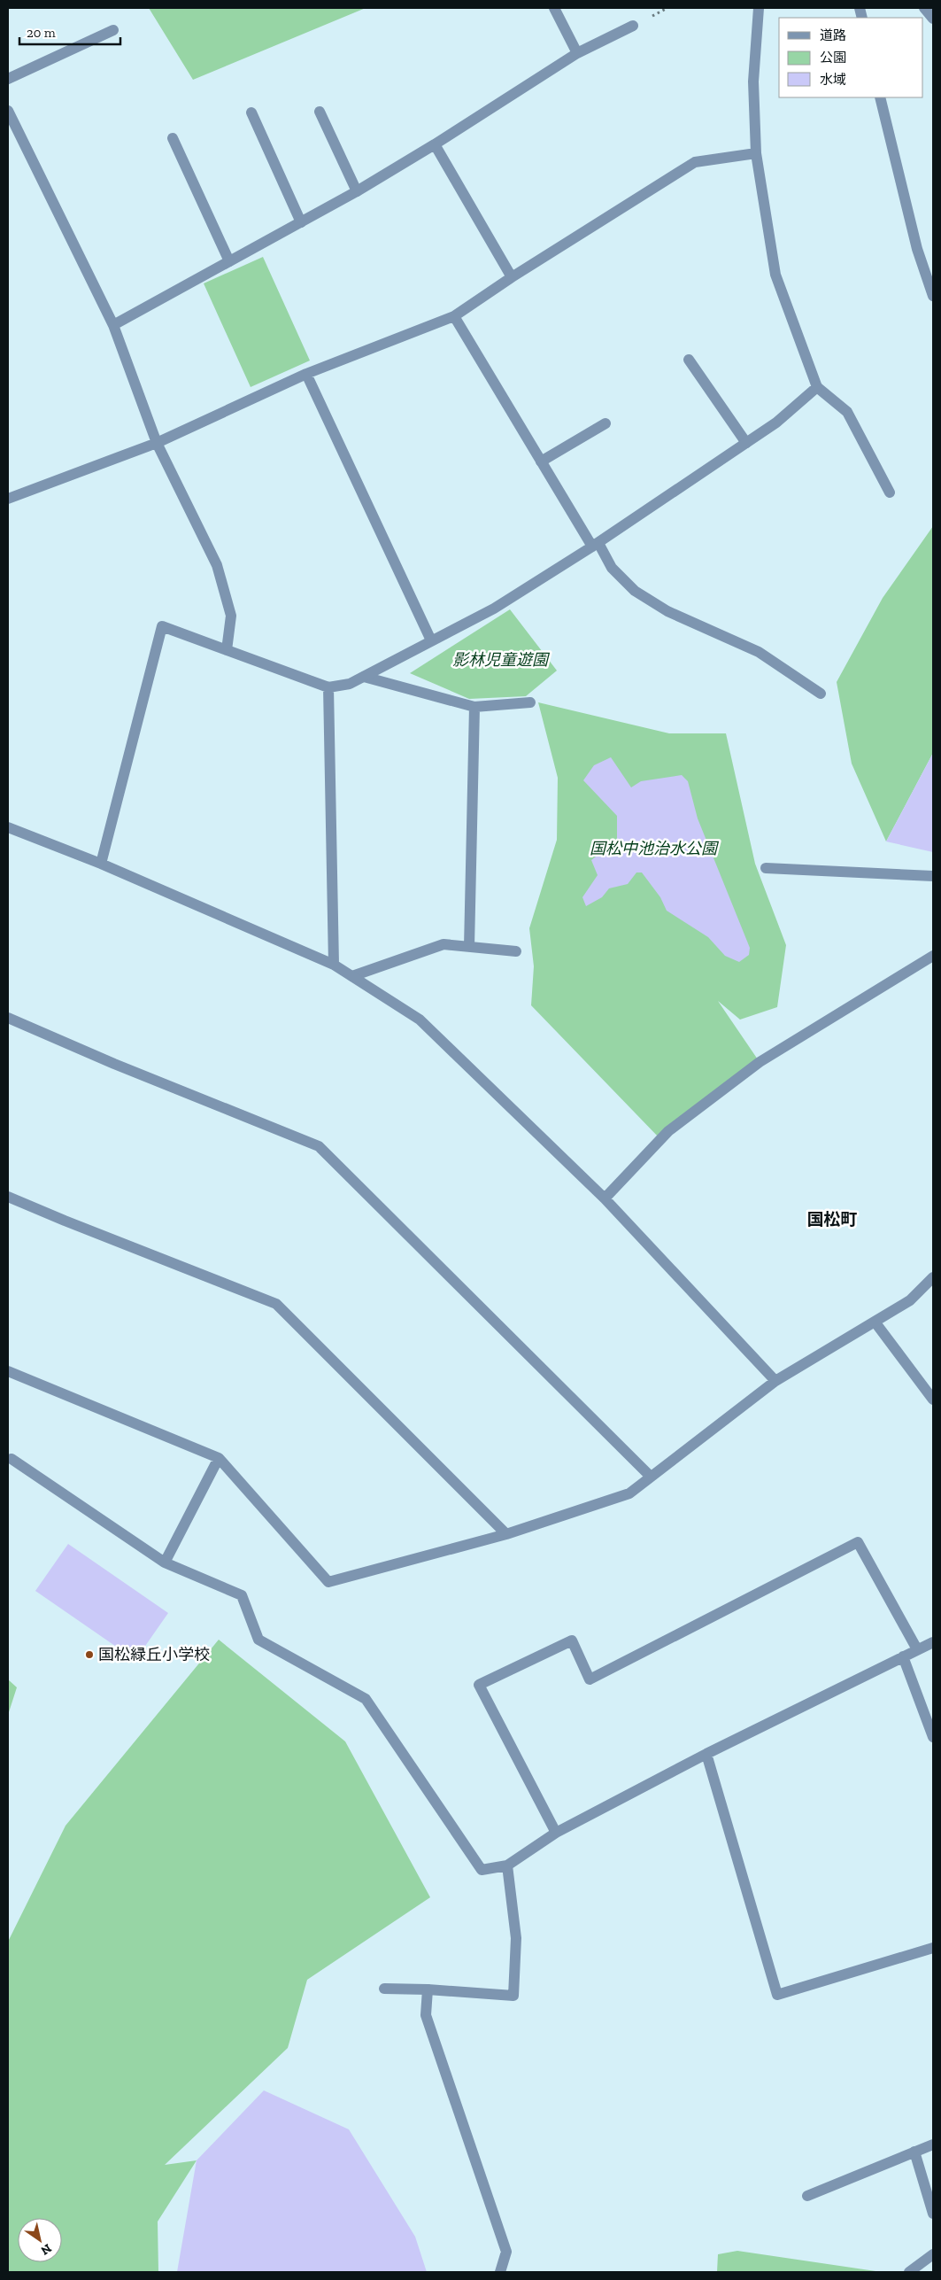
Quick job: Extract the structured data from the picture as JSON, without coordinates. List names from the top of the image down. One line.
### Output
{"districts":["国松町"],"parks":["影林児童遊園","国松中池治水公園"],"places":["国松緑丘小学校"],"legend":["道路","公園","水域"],"scale_bar":"20 m","north":"bottom right"}
